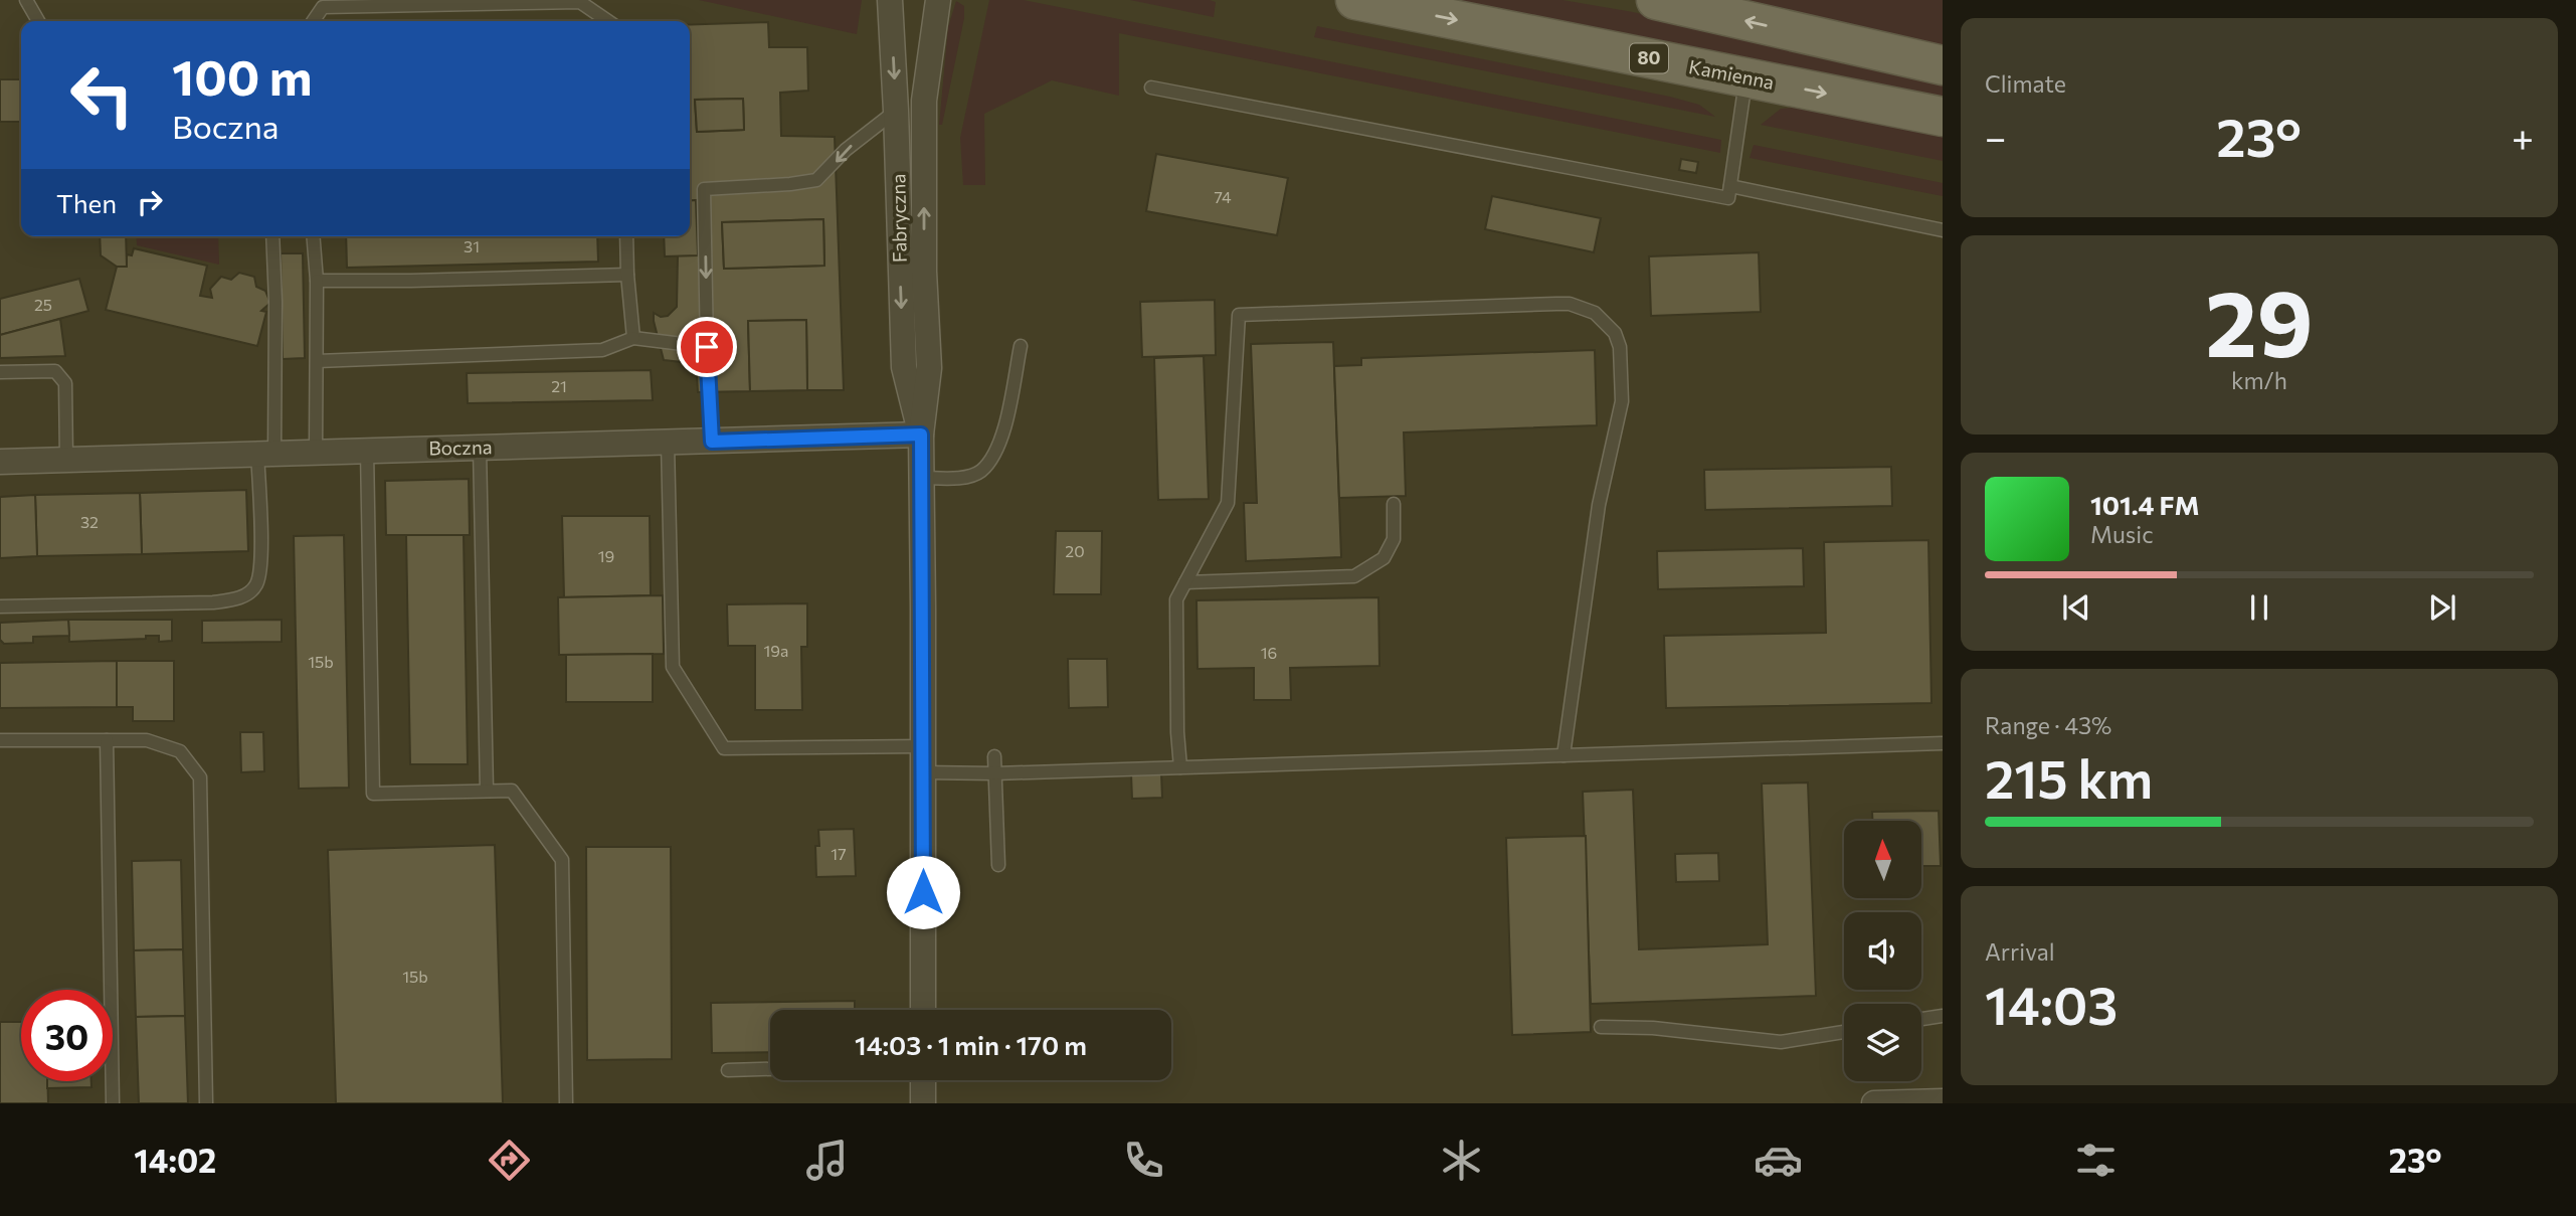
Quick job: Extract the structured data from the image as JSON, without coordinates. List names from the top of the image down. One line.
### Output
{"streets":{"main road":["80","Kamienna"],"street":["Fabryczna","Boczna"]},"crossings":[["Fabryczna","Boczna"]],"house_numbers":["74","31","25","21","32","20","19","19a","16","15b","17","15b"],"north":"top","page":{"tile":["Climate",["29","km/h"],["Range · 43%","215 km"],["Arrival","14:03"]],"turn":["100 m","Boczna"],"heat":["−","23°","+"],"then":"Then","song":["101.4 FM","Music"],"limit":"30","trip":"14:03 · 1 min · 170 m","tabs":["14:02","23°"]}}
